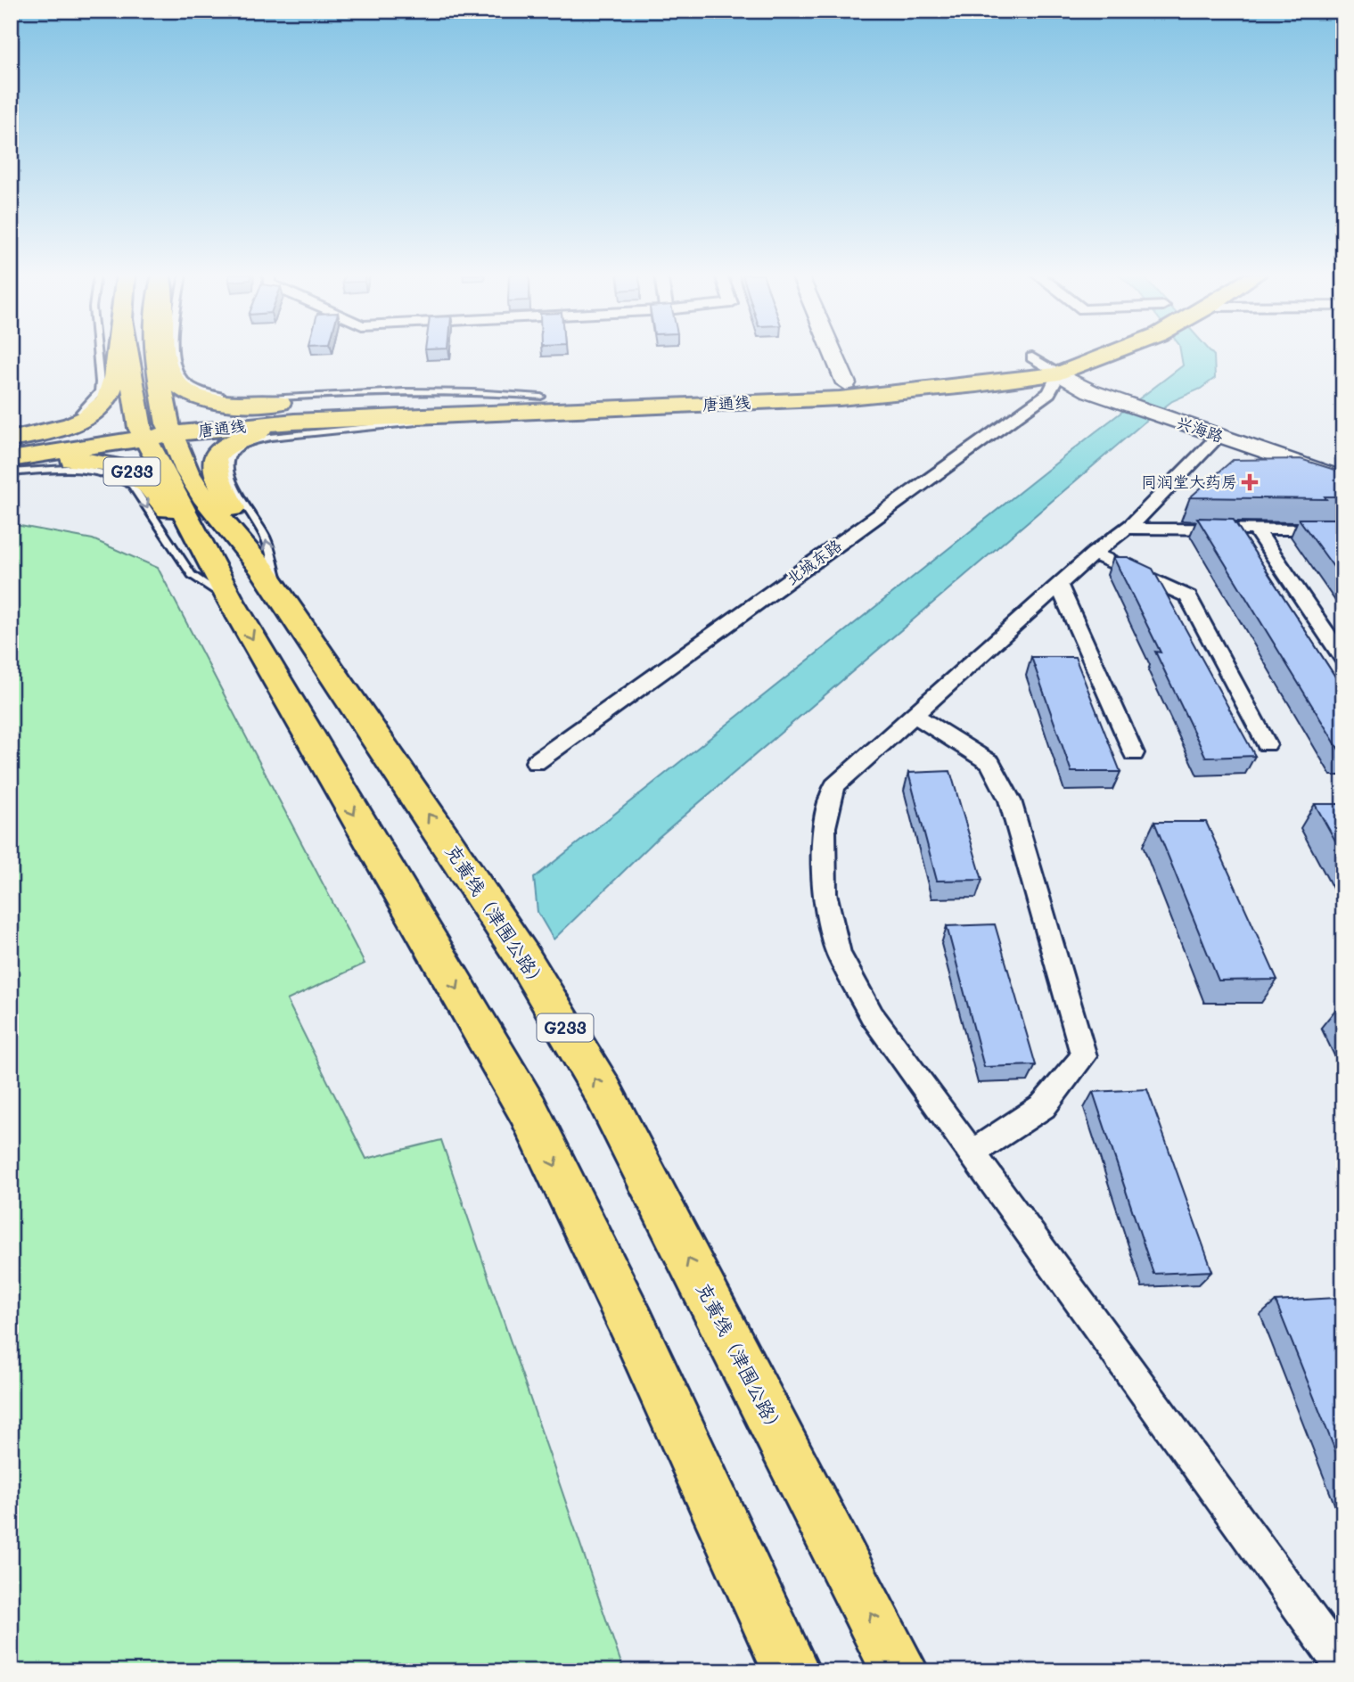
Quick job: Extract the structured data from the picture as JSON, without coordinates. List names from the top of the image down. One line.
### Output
{"streets":{"main road":["唐通线","G233","克黄线（津围公路）"],"street":["兴海路","北城东路"]},"crossings":[["唐通线","兴海路"],["唐通线","G233"],["唐通线","北城东路"],["唐通线","克黄线（津围公路）"],["兴海路","北城东路"],["G233","克黄线（津围公路）"]],"places":{"health":["同润堂大药房"]}}
